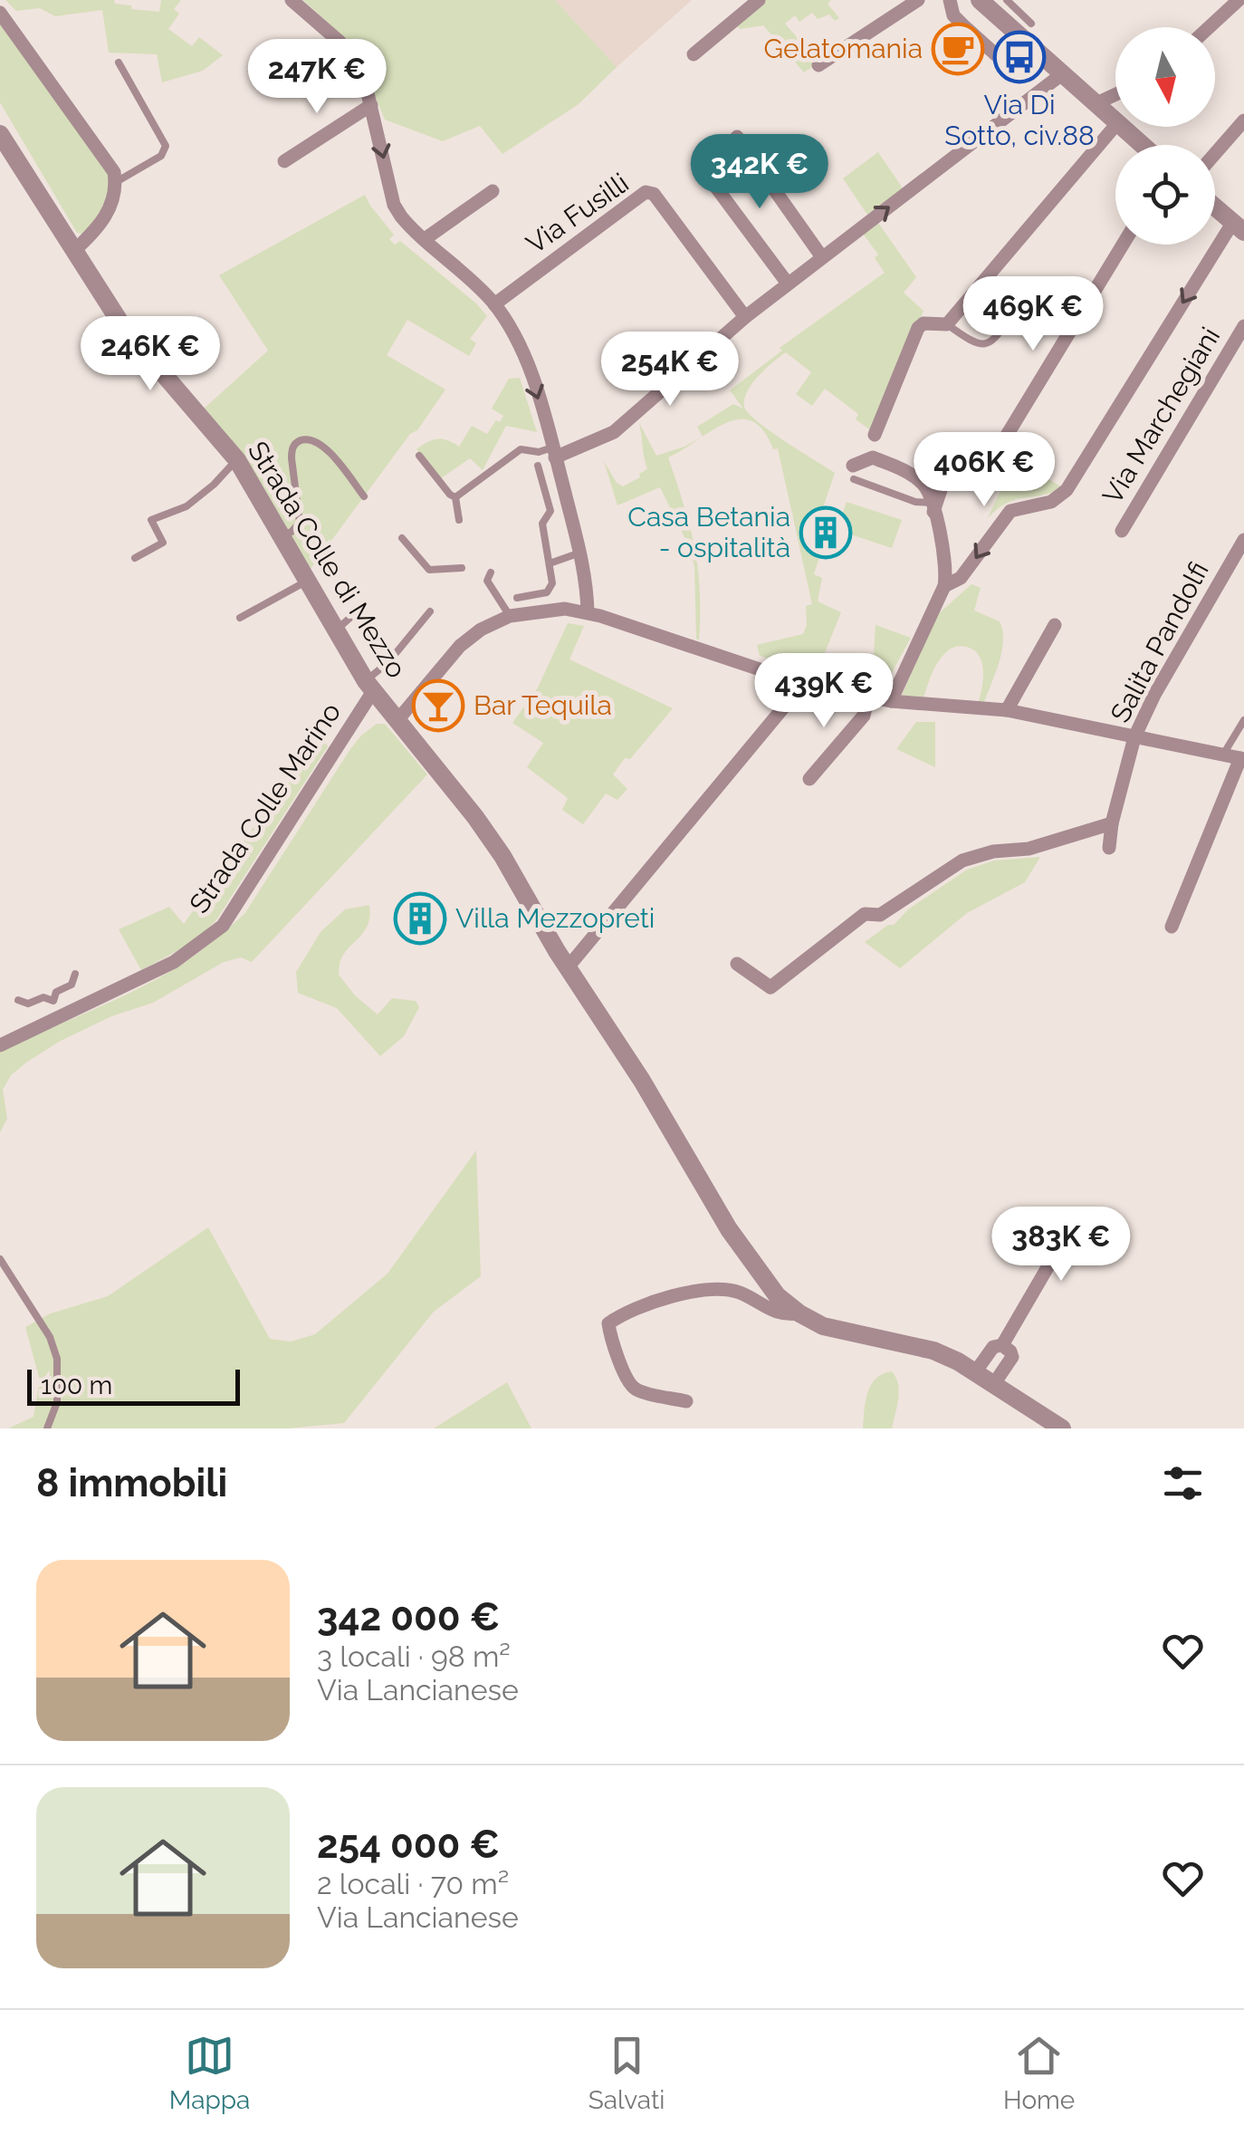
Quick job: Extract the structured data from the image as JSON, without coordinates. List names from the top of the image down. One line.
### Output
{"streets":{"street":["Via Fusilli","Via Marchegiani","Strada Colle di Mezzo","Salita Pandolfi","Strada Colle Marino"]},"crossings":[["Strada Colle di Mezzo","Strada Colle Marino"]],"places":{"cafe":["Gelatomania"],"bus stop":["Via Di Sotto, civ.88"],"building":["Casa Betania - ospitalità","Villa Mezzopreti"],"bar":["Bar Tequila"]},"scale_bar":"100 m","north":"bottom","page":{"price":["247K €","342K €","469K €","246K €","254K €","406K €","439K €","383K €"],"scale":"100 m","heading":"8 immobili","list":[{"name":"342 000 €","note":"3 locali · 98 m² · Via Lancianese"},{"name":"254 000 €","note":"2 locali · 70 m² · Via Lancianese"}],"tabs":["Mappa","Salvati","Home"]}}
